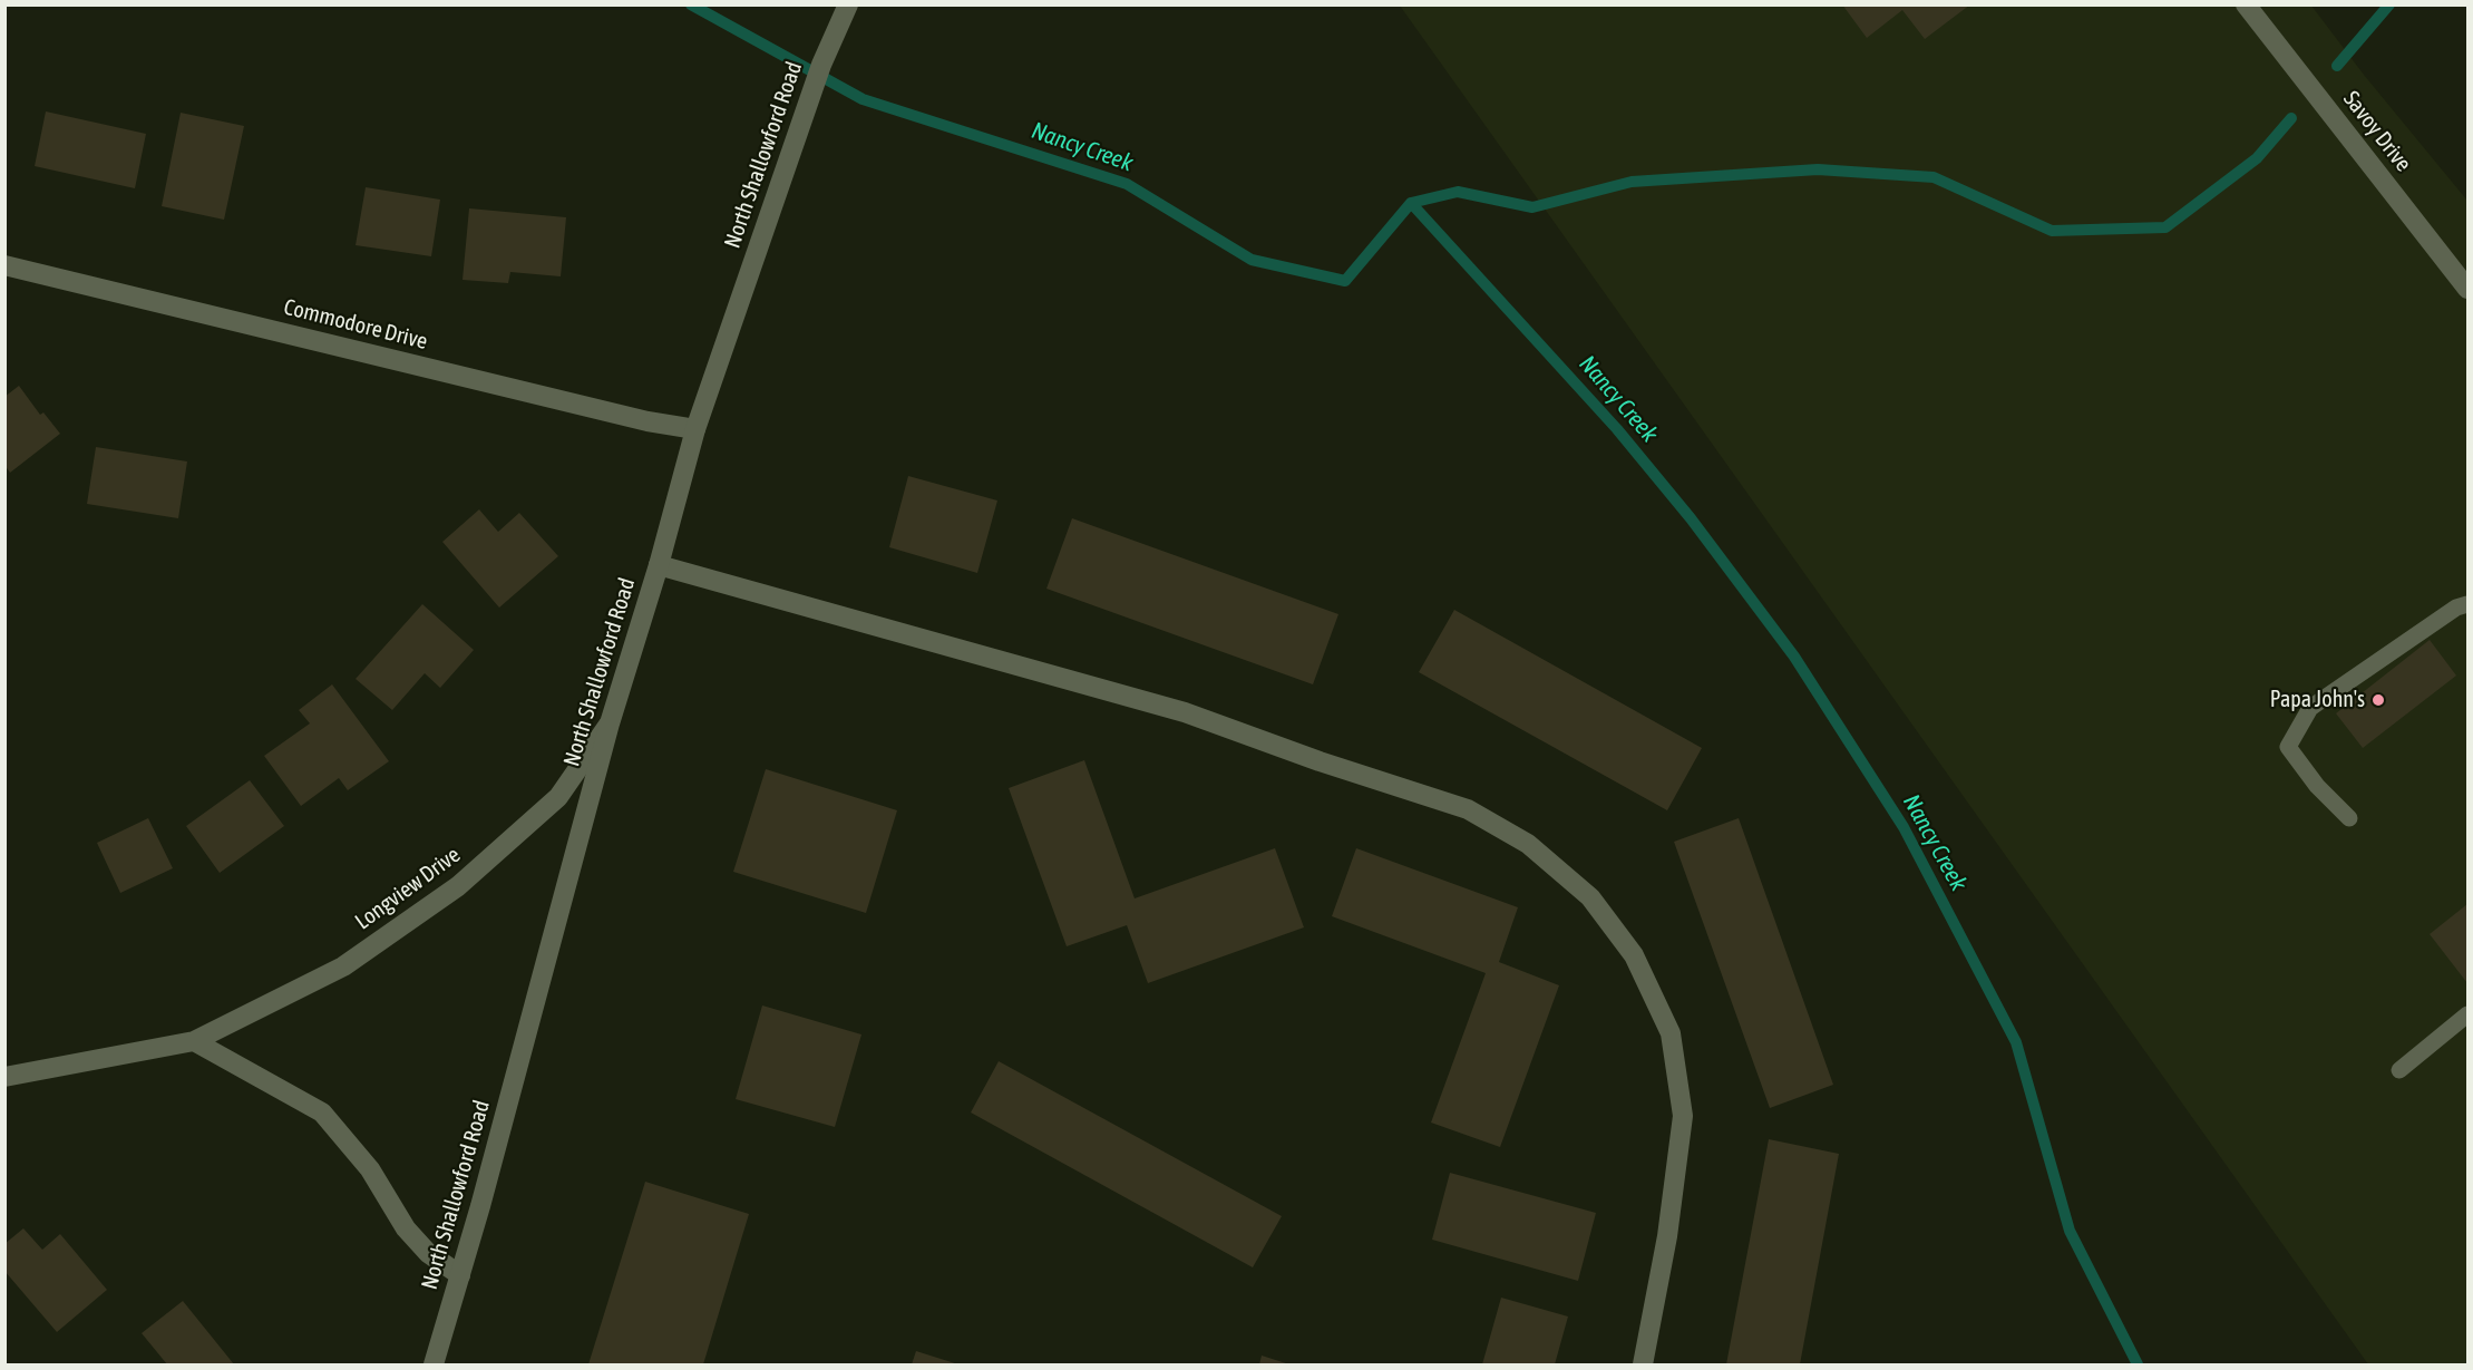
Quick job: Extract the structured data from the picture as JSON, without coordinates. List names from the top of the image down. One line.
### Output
{"streets":{"street":["Savoy Drive","North Shallowford Road","Commodore Drive","Longview Drive"]},"crossings":[["North Shallowford Road","Commodore Drive"],["North Shallowford Road","Longview Drive"]],"water":["Nancy Creek"],"places":["Papa John's"]}
